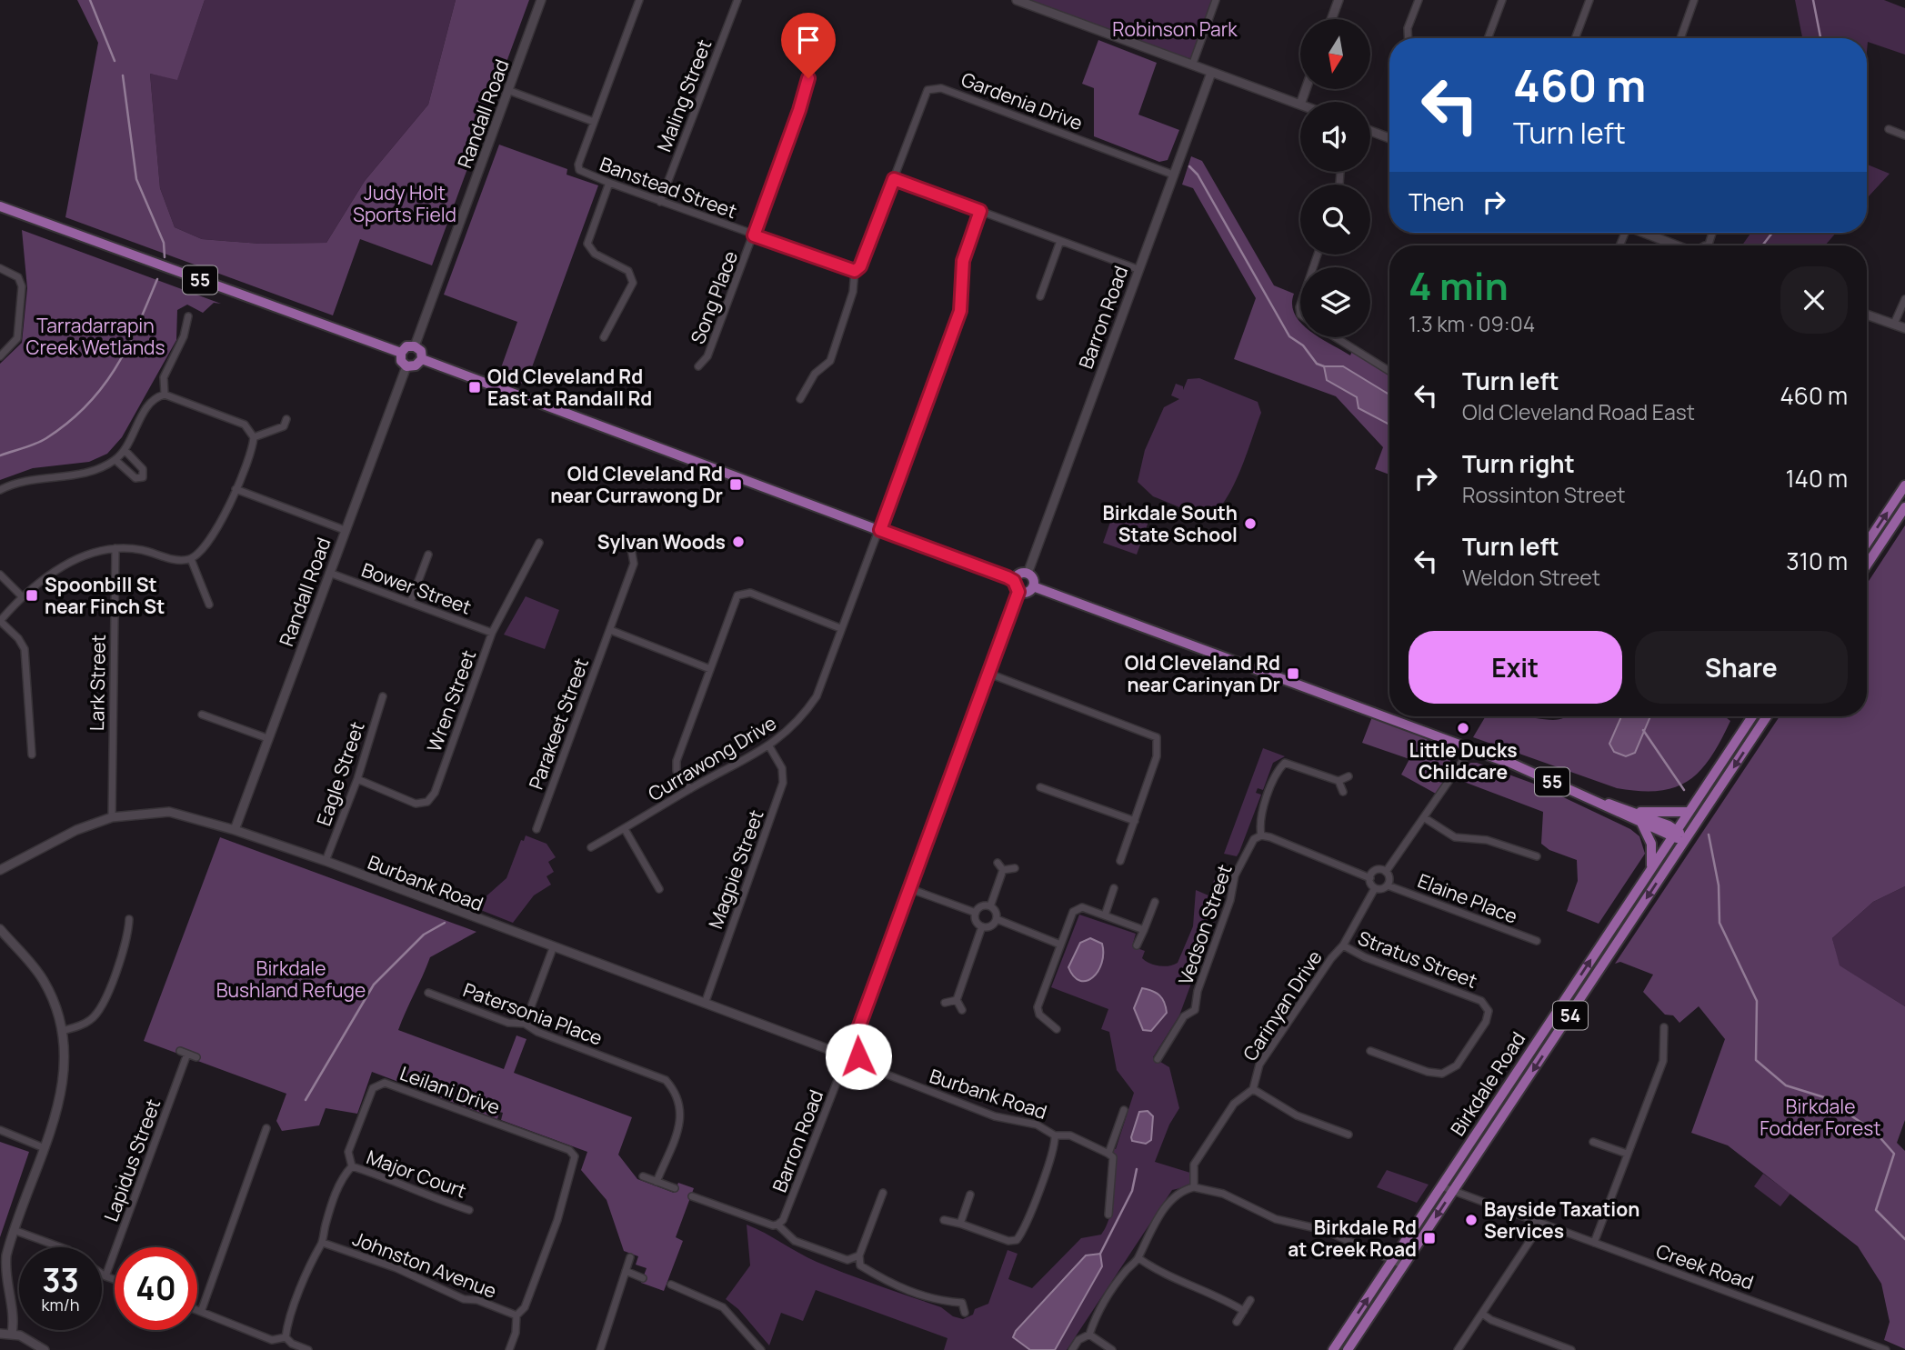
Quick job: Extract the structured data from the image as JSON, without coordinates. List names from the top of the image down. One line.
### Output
{"streets":{"main road":["55","54","Birkdale Road"],"street":["Maling Street","Gardenia Drive","Randall Road","Banstead Street","Song Place","Barron Road","Bower Street","Lark Street","Wren Street","Parakeet Street","Currawong Drive","Eagle Street","Magpie Street","Burbank Road","Elaine Place","Vedson Street","Stratus Street","Carinyan Drive","Patersonia Place","Leilani Drive","Lapidus Street","Major Court","Johnston Avenue","Creek Road"]},"crossings":[["Maling Street","Banstead Street"],["Gardenia Drive","Banstead Street"],["Gardenia Drive","Barron Road"],["Randall Road","55"],["Randall Road","Bower Street"],["Randall Road","Burbank Road"],["Banstead Street","Song Place"],["55","Barron Road"],["55","54"],["55","Birkdale Road"],["Barron Road","Burbank Road"],["Bower Street","Wren Street"],["Lark Street","Burbank Road"],["Wren Street","Eagle Street"],["Currawong Drive","Magpie Street"],["Eagle Street","Burbank Road"],["Magpie Street","Burbank Road"],["Elaine Place","Carinyan Drive"],["Stratus Street","Carinyan Drive"],["54","Birkdale Road"],["Birkdale Road","Creek Road"],["Leilani Drive","Major Court"],["Leilani Drive","Johnston Avenue"]],"parks":["Robinson Park","Judy Holt Sports Field","Tarradarrapin Creek Wetlands","Birkdale Bushland Refuge","Birkdale Fodder Forest"],"places":{"transit":["Old Cleveland Rd East at Randall Rd","Old Cleveland Rd near Currawong Dr","Spoonbill St near Finch St","Old Cleveland Rd near Carinyan Dr","Birkdale Rd at Creek Road"],"other":["Birkdale South State School","Sylvan Woods","Little Ducks Childcare","Bayside Taxation Services"]},"north":"bottom","page":{"turn":["460 m","Turn left"],"then":"Then","heading":["4 min","1.3 km · 09:04"],"list":[{"name":"Turn left","note":"Old Cleveland Road East","value":"460 m"},{"name":"Turn right","note":"Rossinton Street","value":"140 m"},{"name":"Turn left","note":"Weldon Street","value":"310 m"}],"buttons":["Exit","Share"],"speed":"33 km/h","limit":"40"}}
